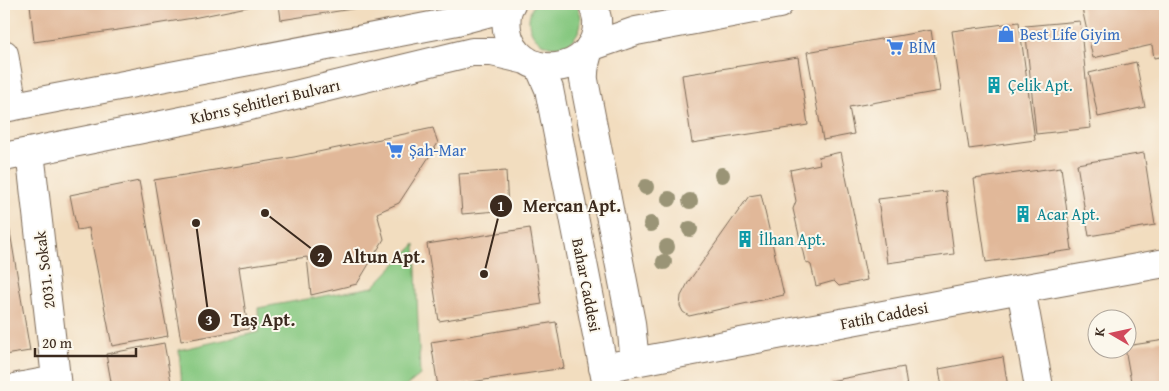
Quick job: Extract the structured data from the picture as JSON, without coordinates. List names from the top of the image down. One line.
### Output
{"streets":{"street":["Kıbrıs Şehitleri Bulvarı","2031. Sokak","Bahar Caddesi","Fatih Caddesi"]},"crossings":[["Kıbrıs Şehitleri Bulvarı","2031. Sokak"],["Kıbrıs Şehitleri Bulvarı","Bahar Caddesi"],["Bahar Caddesi","Fatih Caddesi"]],"places":{"shop":["Best Life Giyim"],"supermarket":["BİM","Şah-Mar"],"building":["Çelik Apt.","Acar Apt.","İlhan Apt."],"other":["Altun Apt.","Taş Apt.","Mercan Apt."]},"scale_bar":"20 m","north":"left"}
